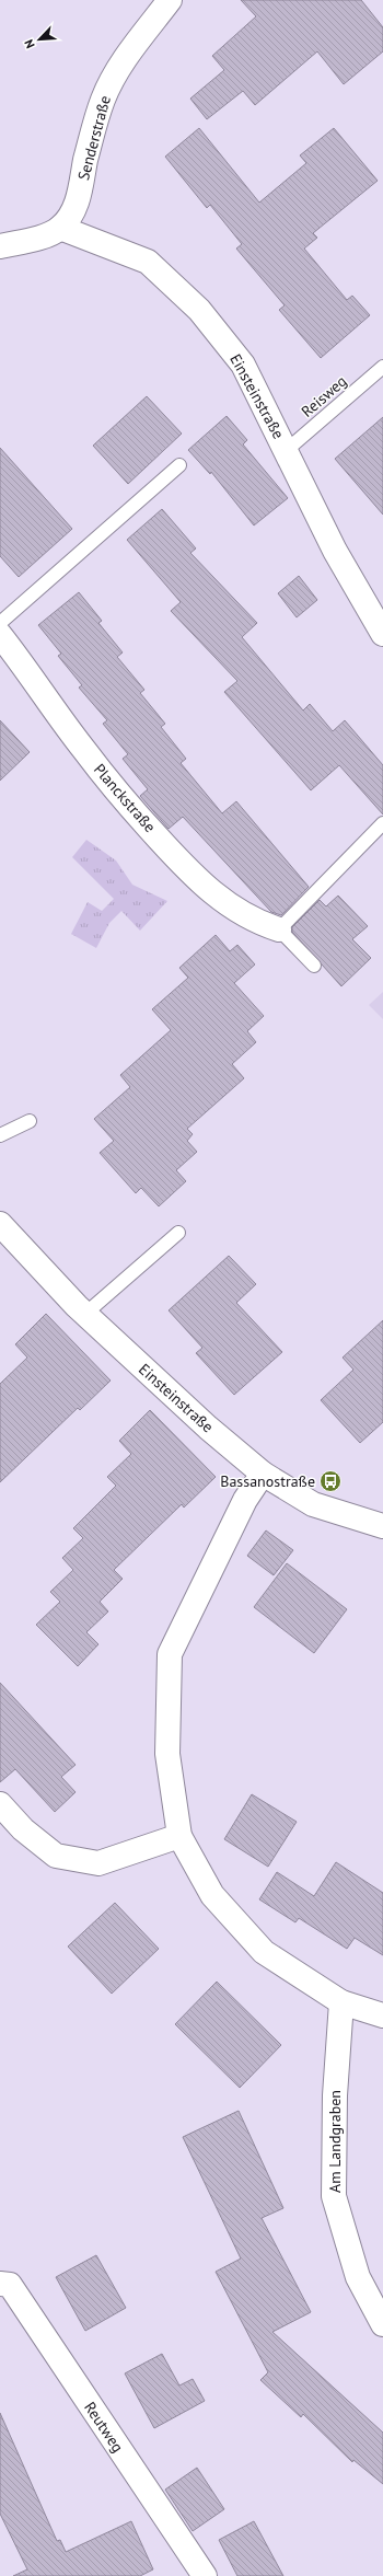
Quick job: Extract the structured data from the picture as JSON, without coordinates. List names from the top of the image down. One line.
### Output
{"streets":{"street":["Senderstraße","Einsteinstraße","Planckstraße","Am Landgraben","Reutweg"],"lane":["Reisweg"]},"crossings":[["Senderstraße","Einsteinstraße"],["Einsteinstraße","Reisweg"]],"places":{"bus stop":["Bassanostraße"]},"north":"bottom left"}
